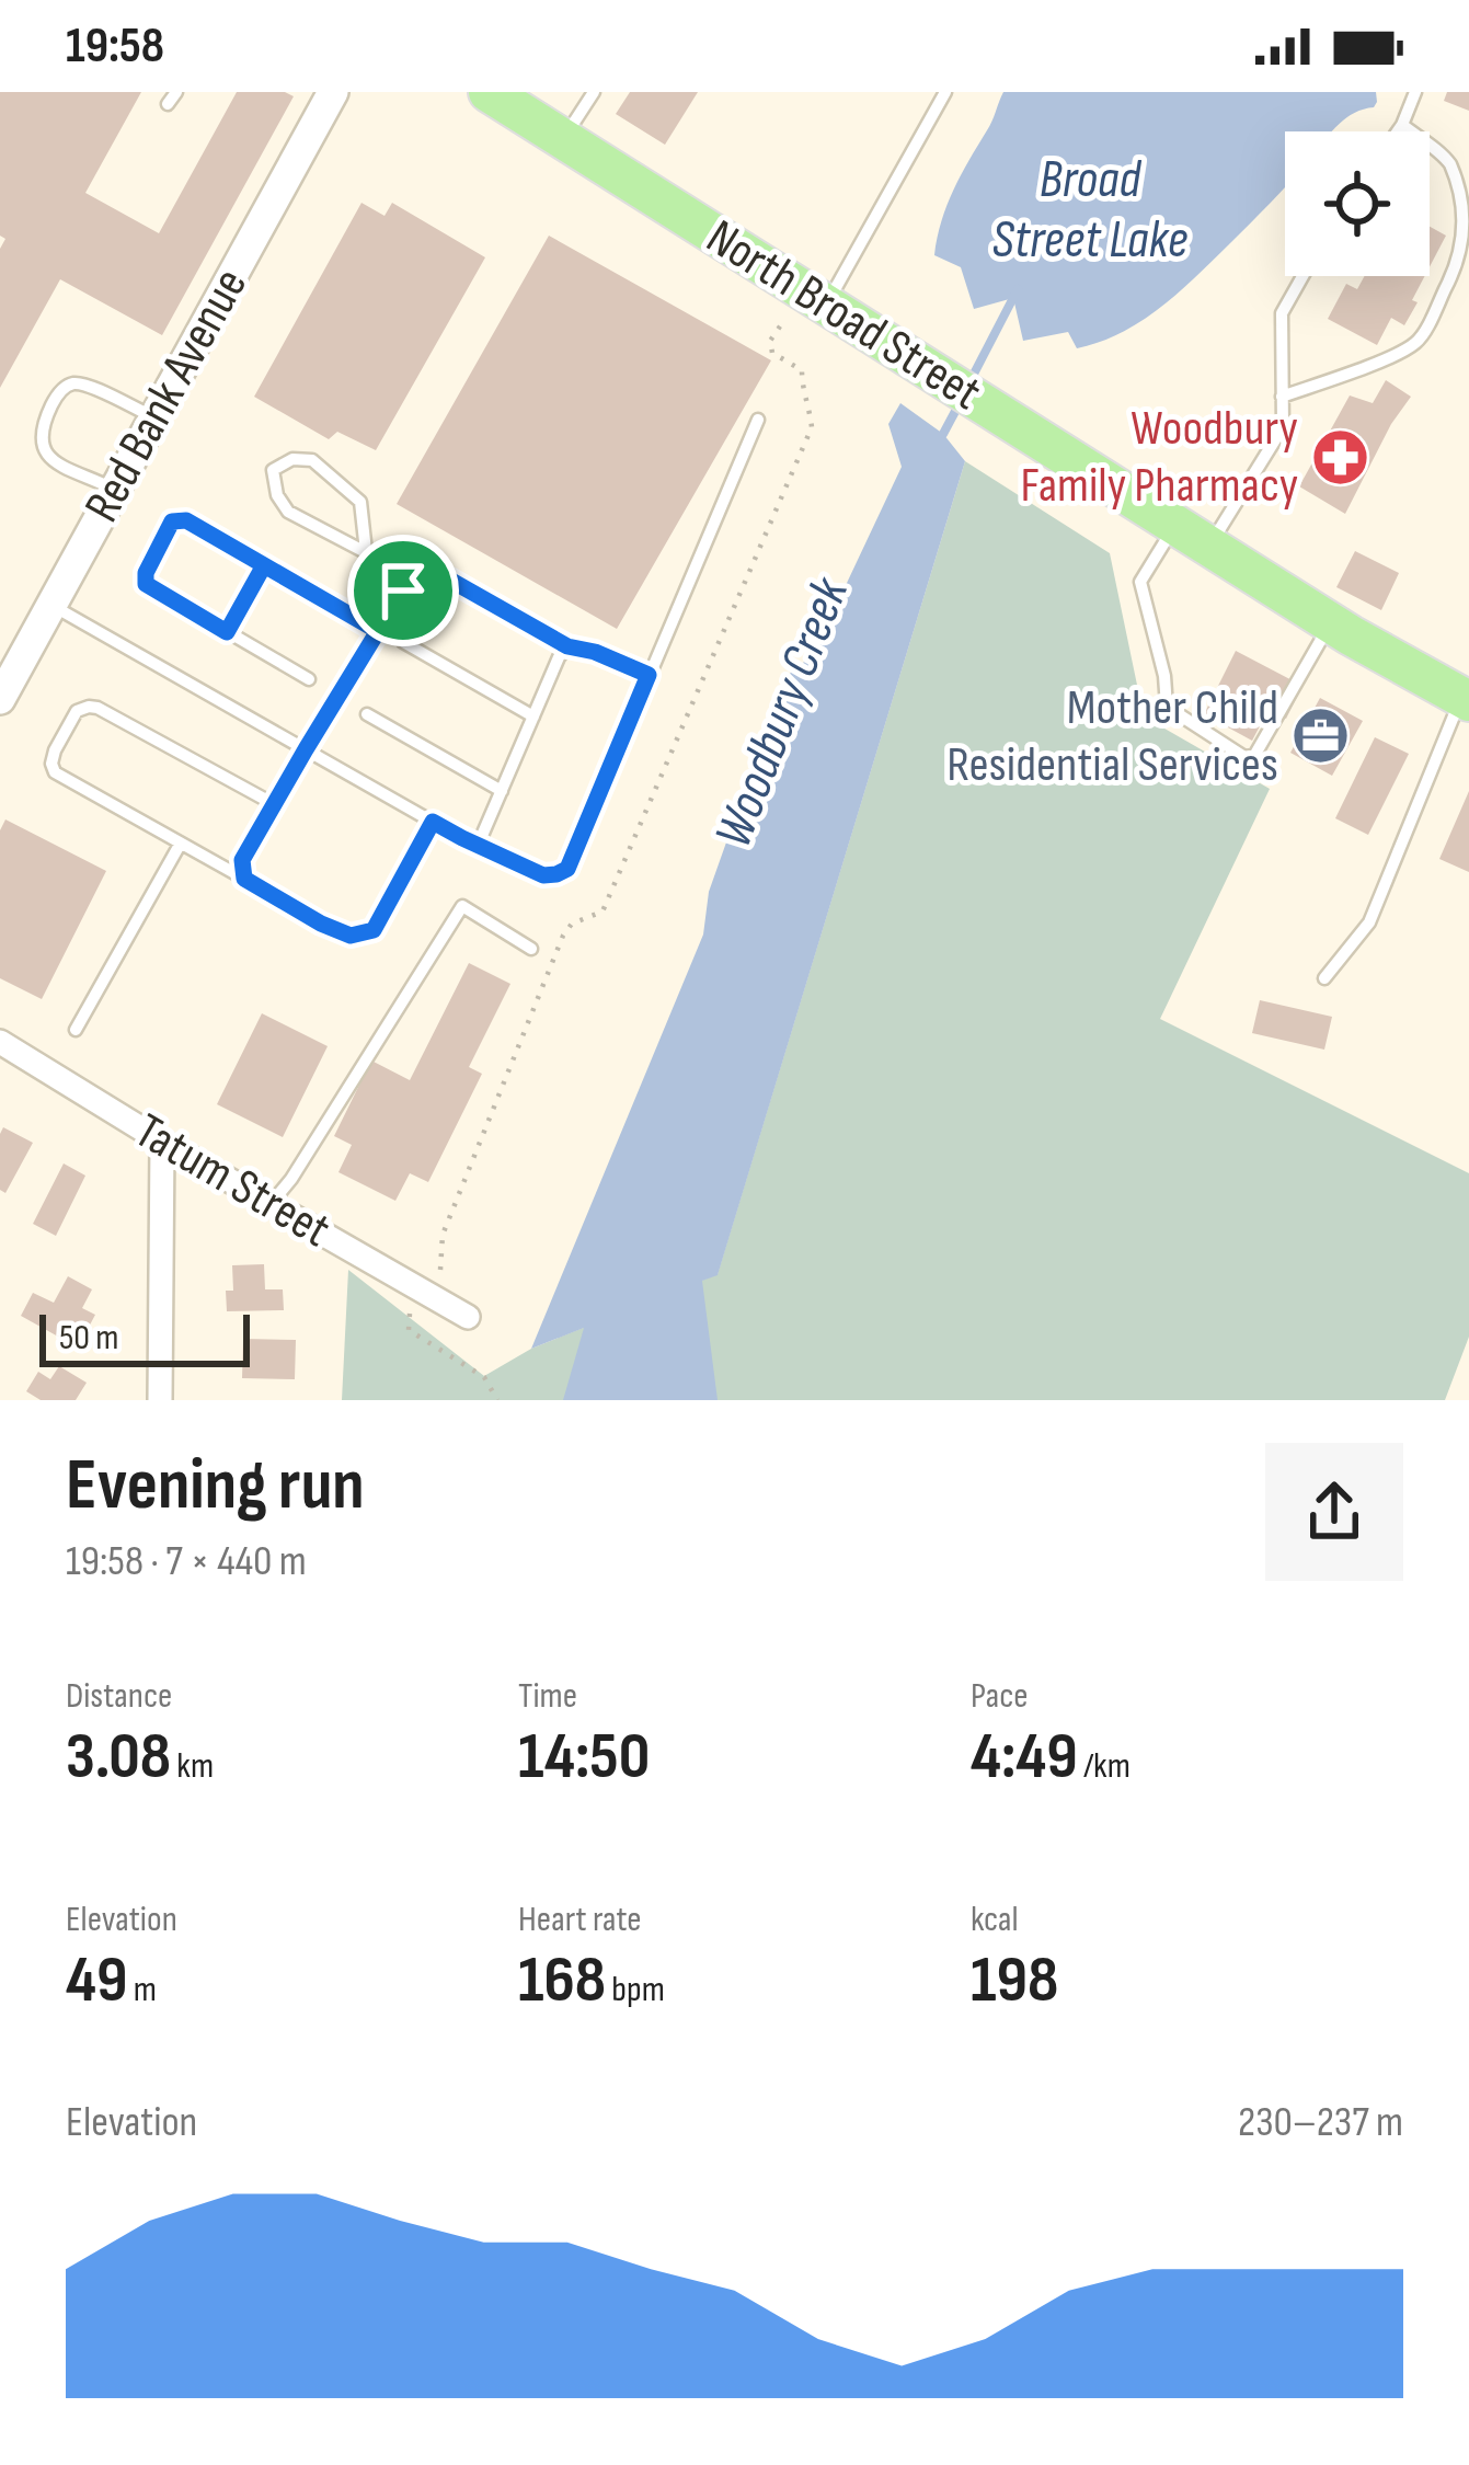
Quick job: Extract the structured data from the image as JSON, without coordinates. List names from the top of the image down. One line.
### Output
{"streets":{"main road":["North Broad Street"],"street":["Red Bank Avenue","Tatum Street"]},"water":["Broad Street Lake","Woodbury Creek"],"places":{"pharmacy":["Woodbury Family Pharmacy"],"office":["Mother Child Residential Services"]},"scale_bar":"50 m","page":{"status":"19:58","scale":"50 m","heading":["Evening run","19:58 · 7 × 440 m"],"stats":[["Distance","3.08 km"],["Time","14:50"],["Pace","4:49 /km"],["Elevation","49 m"],["Heart rate","168 bpm"],["kcal","198"]],"chart":["Elevation","230–237 m"]}}
